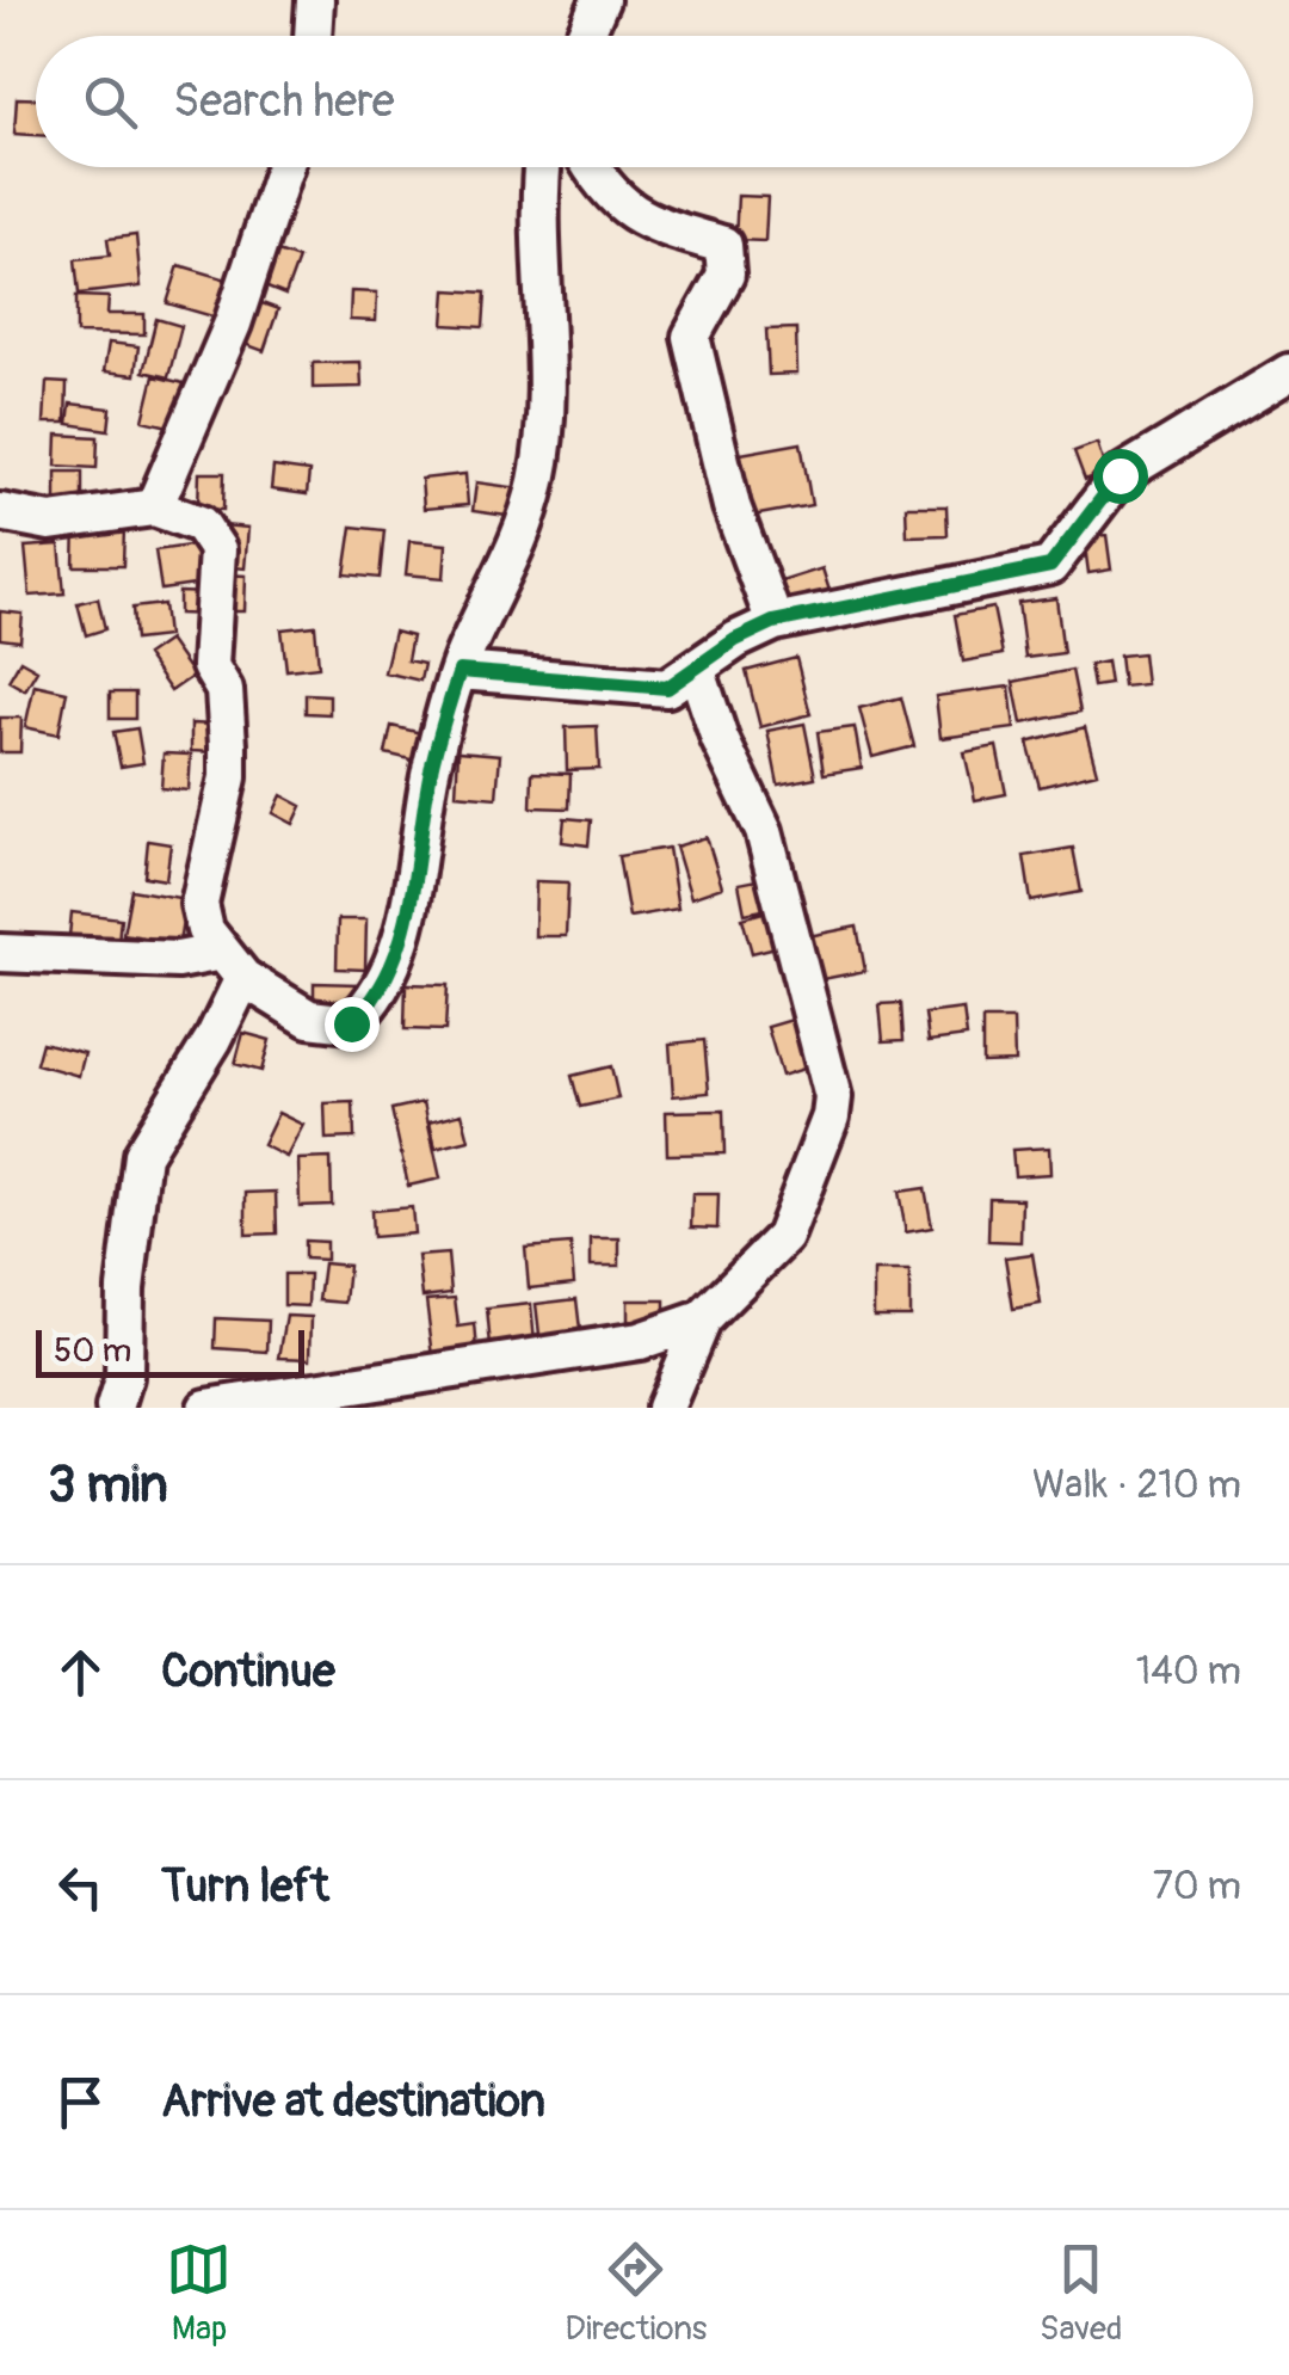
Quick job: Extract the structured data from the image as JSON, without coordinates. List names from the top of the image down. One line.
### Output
{"scale_bar":"50 m","page":{"search":"Search here","scale":"50 m","heading":["3 min","Walk · 210 m"],"list":[["Continue","140 m"],["Turn left","70 m"],"Arrive at destination"],"nav":["Map","Directions","Saved"]}}
